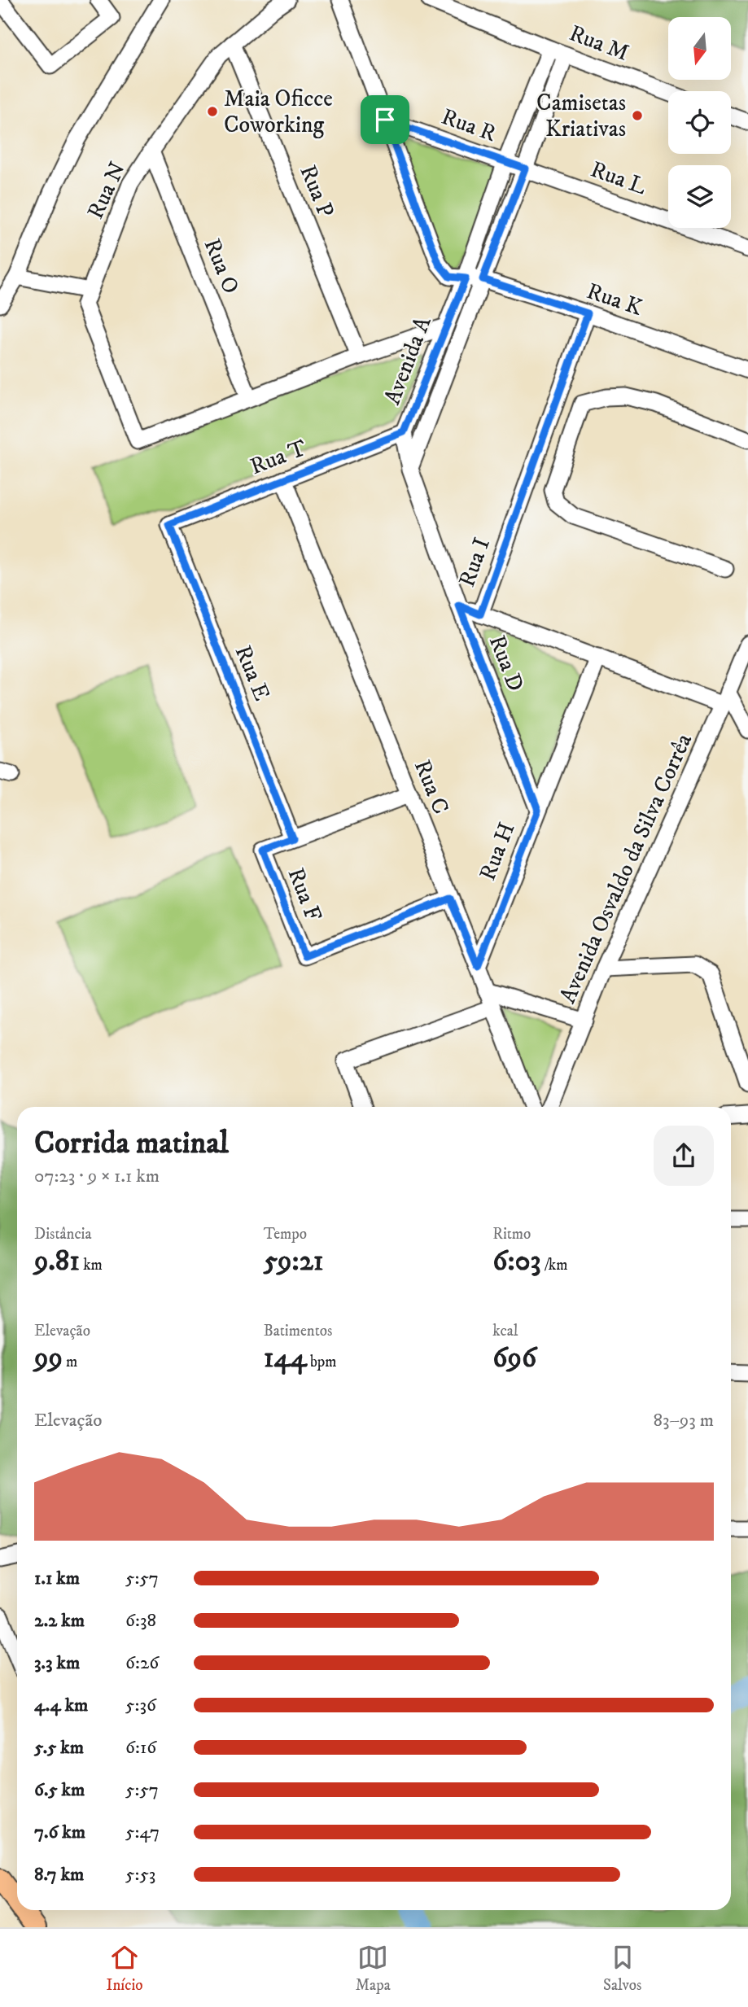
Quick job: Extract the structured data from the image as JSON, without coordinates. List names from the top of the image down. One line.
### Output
{"streets":{"street":["Rua M","Rua R","Rua L","Rua N","Rua P","Rua O","Rua K","Avenida A","Rua T","Rua I","Rua D","Rua E","Rua C","Rua H","Avenida Osvaldo da Silva Corrêa","Rua F"]},"crossings":[["Rua M","Avenida A"],["Rua R","Rua L"],["Rua R","Avenida A"],["Rua L","Avenida A"],["Rua N","Rua P"],["Rua N","Rua O"],["Rua K","Avenida A"],["Rua K","Rua I"],["Avenida A","Rua T"],["Avenida A","Rua D"],["Rua T","Rua E"],["Rua T","Rua C"],["Rua I","Rua H"],["Rua I","Avenida Osvaldo da Silva Corrêa"],["Rua D","Rua H"],["Rua E","Rua F"],["Rua C","Rua H"],["Rua C","Rua F"]],"places":["Maia Oficce Coworking","Camisetas Kriativas"],"north":"bottom","page":{"heading":["Corrida matinal","07:23 · 9 × 1.1 km"],"stats":[["Distância","9.81 km"],["Tempo","59:21"],["Ritmo","6:03 /km"],["Elevação","99 m"],["Batimentos","144 bpm"],["kcal","696"]],"chart":["Elevação","83–93 m"],"list":[{"name":"1.1 km","note":"5:57"},{"name":"2.2 km","note":"6:38"},{"name":"3.3 km","note":"6:26"},{"name":"4.4 km","note":"5:36"},{"name":"5.5 km","note":"6:16"},{"name":"6.5 km","note":"5:57"},{"name":"7.6 km","note":"5:47"},{"name":"8.7 km","note":"5:53"}],"tabs":["Início","Mapa","Salvos"]}}
